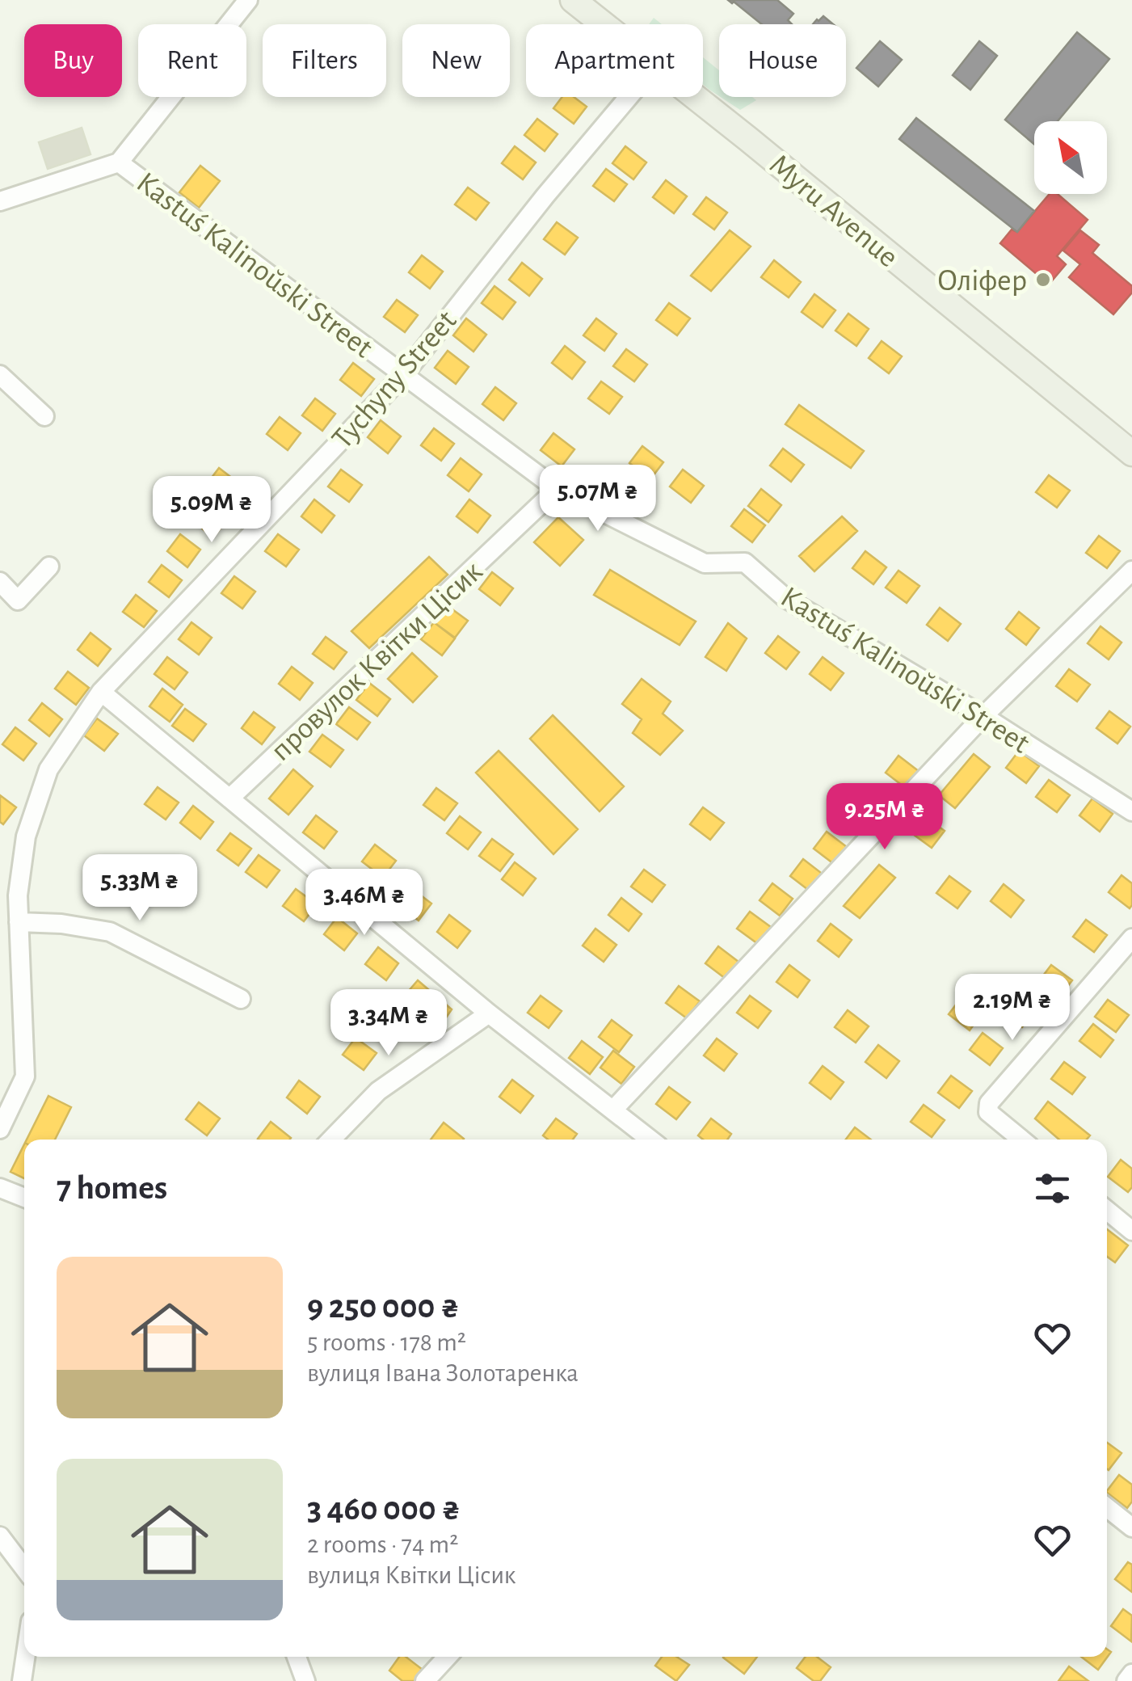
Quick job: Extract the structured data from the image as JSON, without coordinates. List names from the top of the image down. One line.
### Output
{"streets":{"main road":["Myru Avenue"],"street":["Kastuś Kalinoŭski Street","Tychyny Street","провулок Квітки Цісик"]},"crossings":[["Kastuś Kalinoŭski Street","Tychyny Street"],["Kastuś Kalinoŭski Street","провулок Квітки Цісик"]],"places":["Оліфер"],"north":"top left","page":{"chip":["Buy","Rent","Filters","New","Apartment","House"],"price":["5.07M ₴","5.09M ₴","9.25M ₴","5.33M ₴","3.46M ₴","2.19M ₴","3.34M ₴"],"heading":"7 homes","list":[{"name":"9 250 000 ₴","note":"5 rooms · 178 m² · вулиця Івана Золотаренка"},{"name":"3 460 000 ₴","note":"2 rooms · 74 m² · вулиця Квітки Цісик"}]}}
